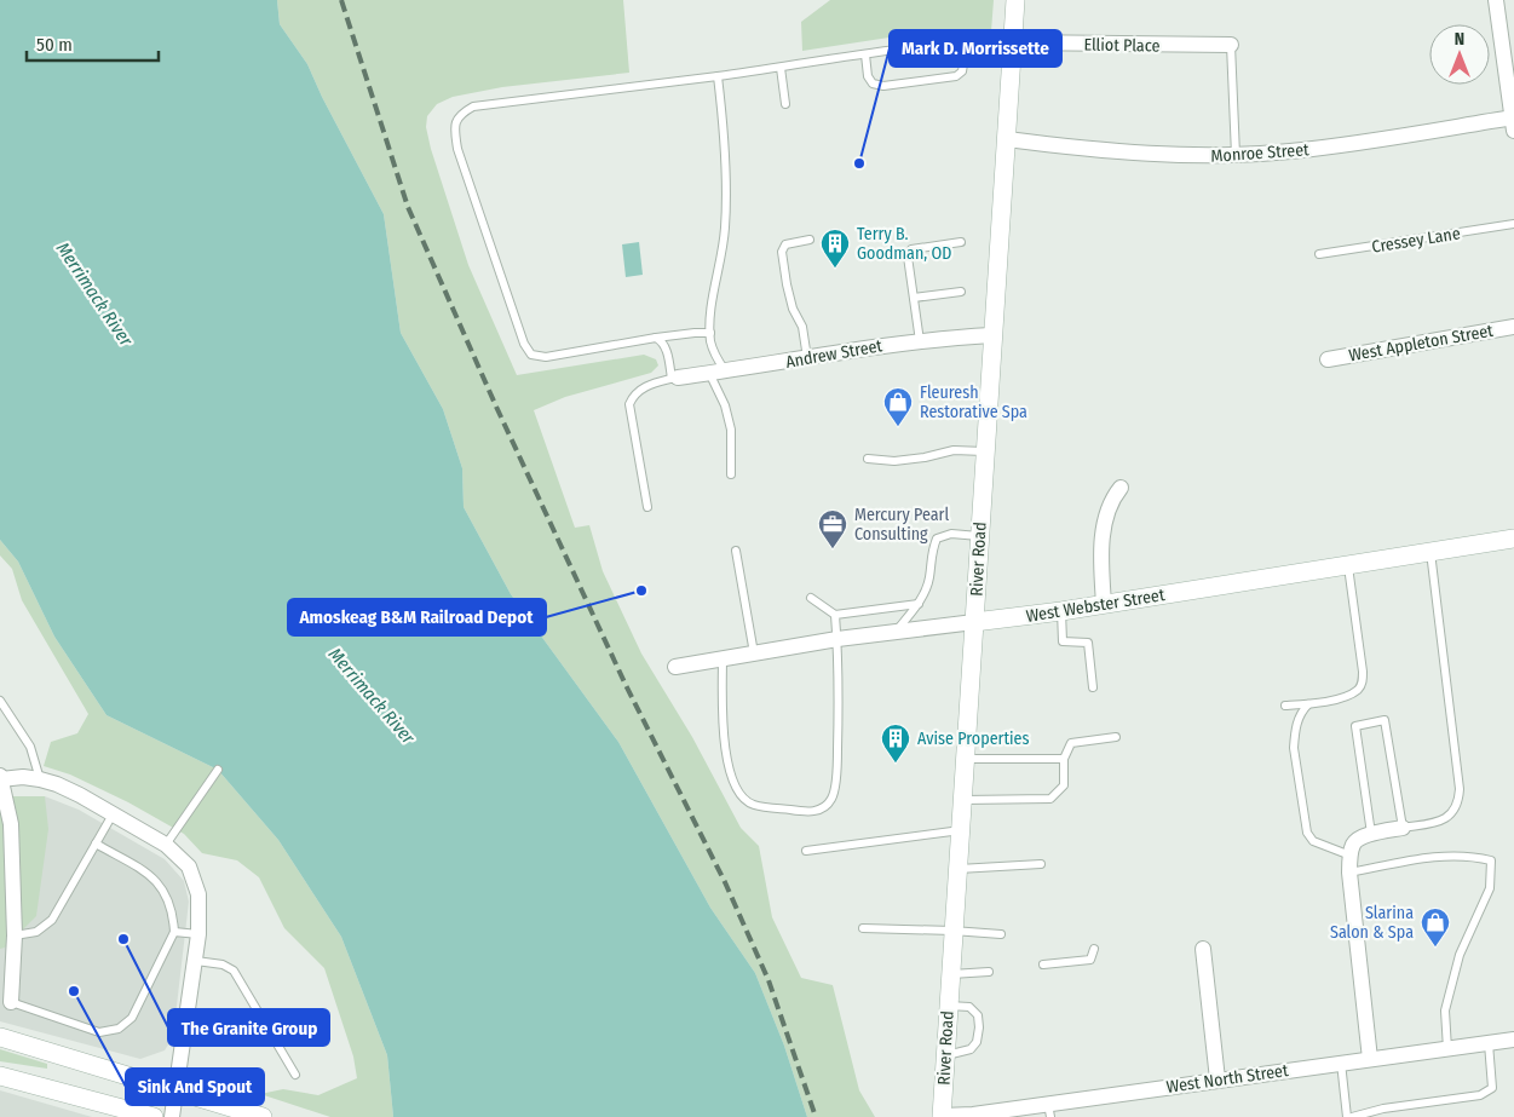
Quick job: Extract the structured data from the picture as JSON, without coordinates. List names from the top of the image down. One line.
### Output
{"streets":{"street":["Elliot Place","Monroe Street","West Appleton Street","Andrew Street","River Road","West Webster Street","West North Street"],"lane":["Cressey Lane"]},"crossings":[["Elliot Place","River Road"],["Monroe Street","River Road"],["Andrew Street","River Road"],["River Road","West Webster Street"],["River Road","West North Street"]],"water":["Merrimack River"],"places":{"other":["Mark D. Morrissette","Amoskeag B&M Railroad Depot","The Granite Group","Sink And Spout"],"building":["Terry B. Goodman, OD","Avise Properties"],"shop":["Fleuresh Restorative Spa","Slarina Salon & Spa"],"office":["Mercury Pearl Consulting"]},"scale_bar":"50 m","north":"top"}
